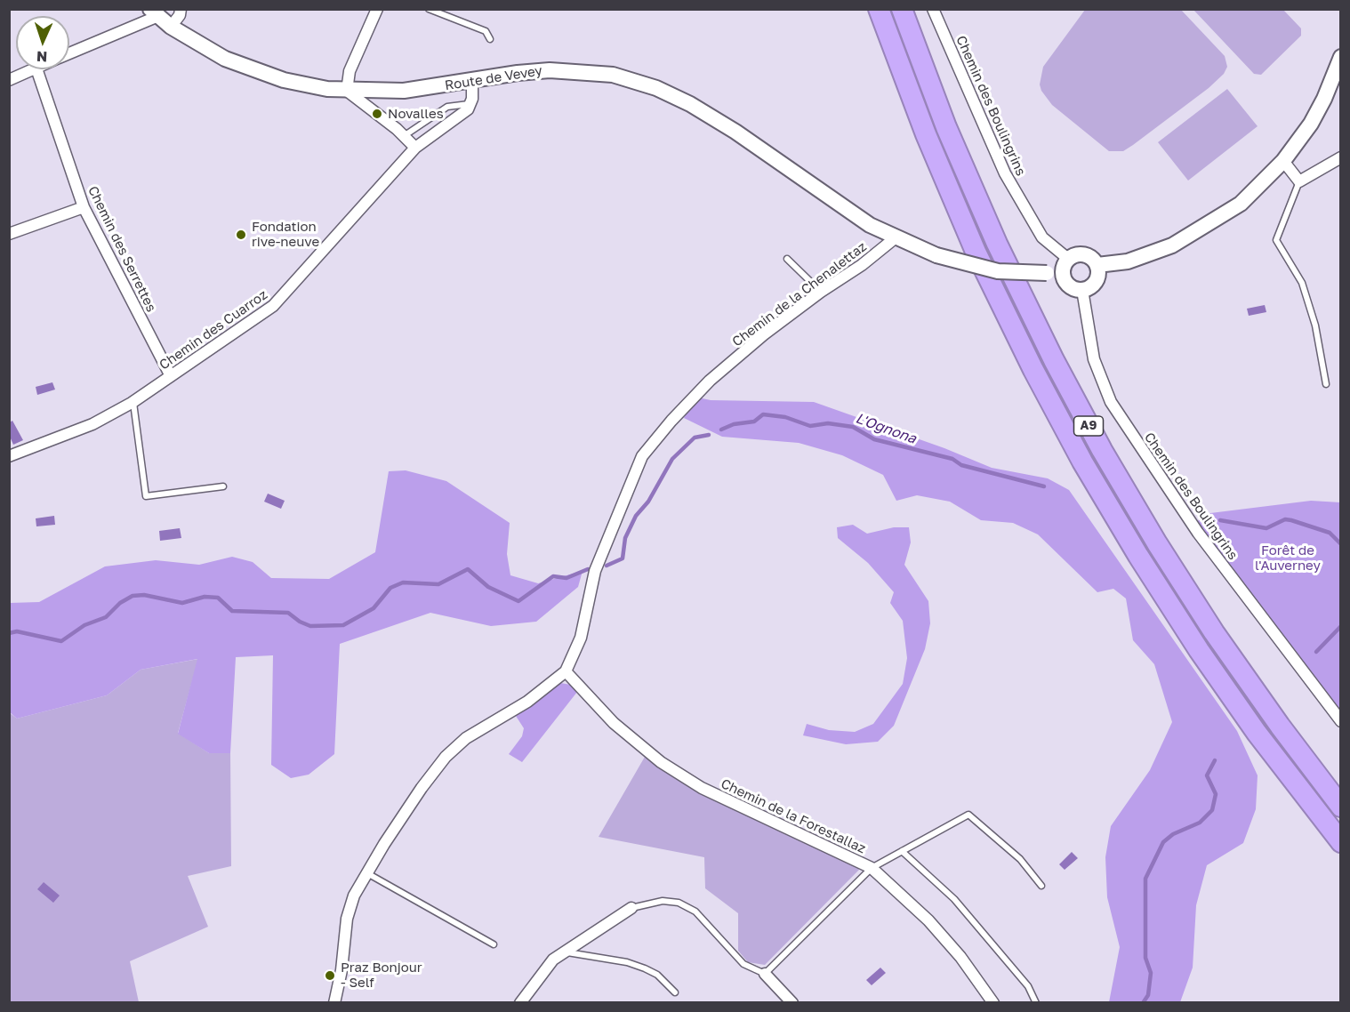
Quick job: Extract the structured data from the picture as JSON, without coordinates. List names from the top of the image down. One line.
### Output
{"streets":{"highway":["A9"],"street":["Route de Vevey","Chemin des Boulingrins","Chemin des Serrettes","Chemin de la Chenalettaz","Chemin des Cuarroz","Chemin de la Forestallaz"]},"crossings":[["Route de Vevey","Chemin des Boulingrins"],["Route de Vevey","Chemin de la Chenalettaz"],["Chemin des Serrettes","Chemin des Cuarroz"],["Chemin de la Chenalettaz","Chemin de la Forestallaz"]],"water":["L'Ognona"],"parks":["Forêt de l'Auverney"],"places":["Novalles","Fondation rive-neuve","Praz Bonjour - Self"],"north":"bottom"}
